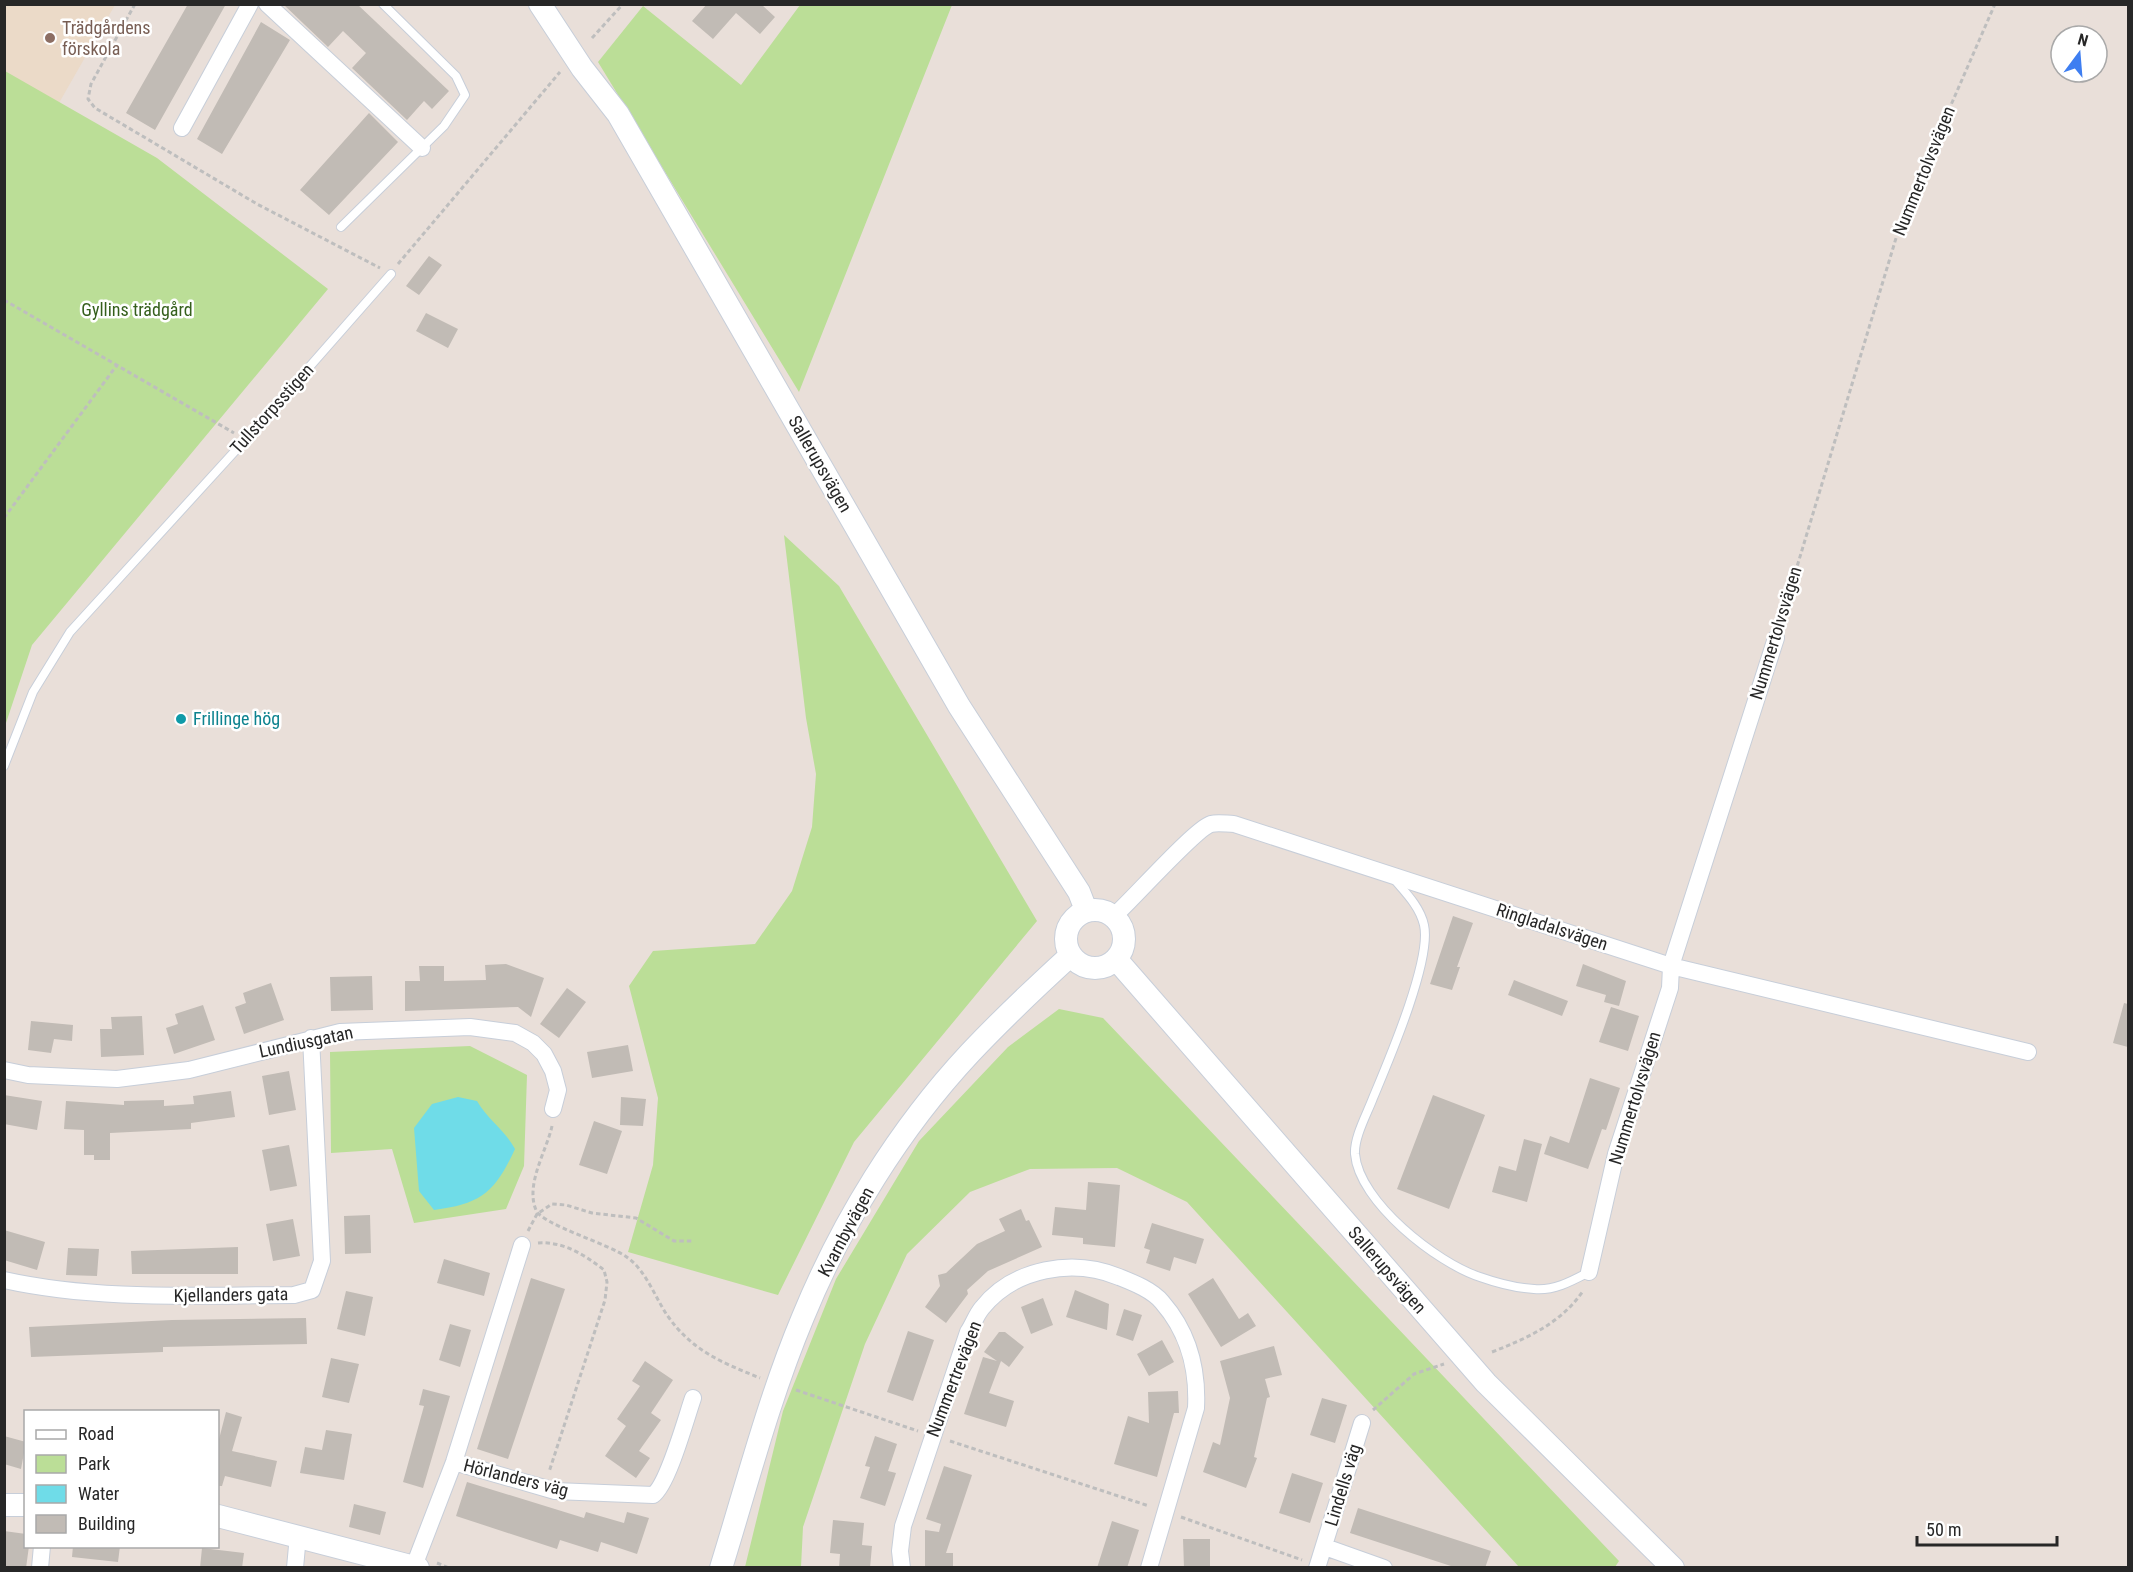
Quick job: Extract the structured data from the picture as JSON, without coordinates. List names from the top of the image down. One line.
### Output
{"streets":{"main road":["Sallerupsvägen","Kvarnbyvägen"],"street":["Nummertolvsvägen","Ringladalsvägen","Lundiusgatan","Kjellanders gata","Nummertrevägen","Hörlanders väg","Lindells väg"],"lane":["Tullstorpsstigen"]},"crossings":[["Nummertolvsvägen","Ringladalsvägen"],["Sallerupsvägen","Ringladalsvägen"],["Sallerupsvägen","Kvarnbyvägen"],["Ringladalsvägen","Kvarnbyvägen"],["Lundiusgatan","Kjellanders gata"]],"parks":["Gyllins trädgård"],"places":["Trädgårdens förskola","Frillinge hög"],"legend":["Road","Park","Water","Building"],"scale_bar":"50 m","north":"top"}
